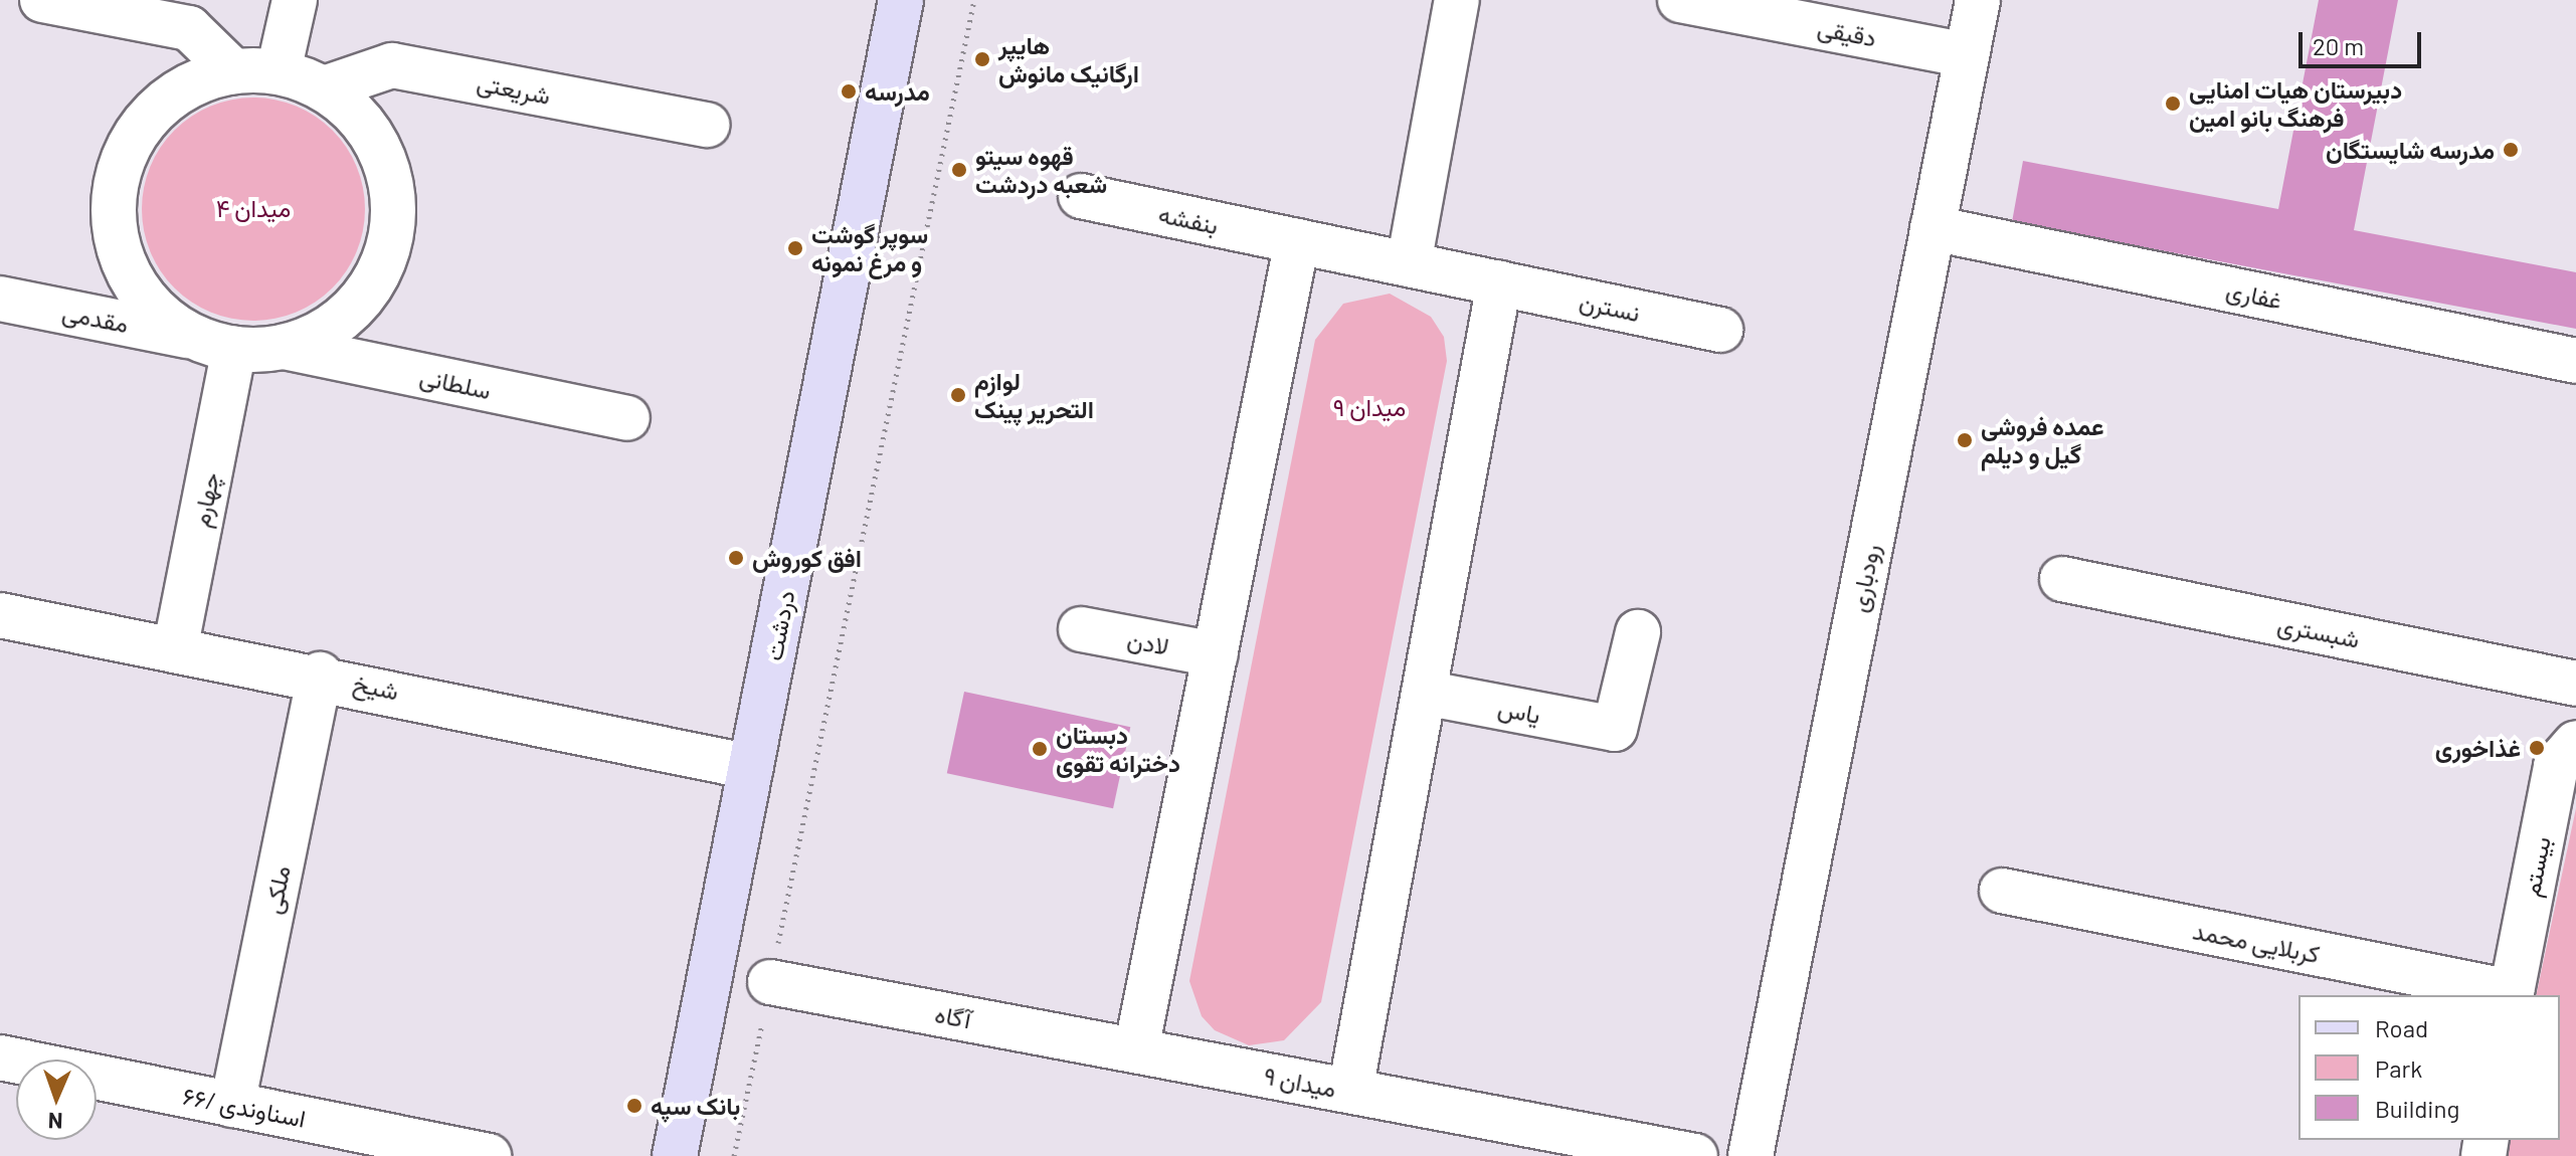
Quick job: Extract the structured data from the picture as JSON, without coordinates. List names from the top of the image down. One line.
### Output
{"streets":{"main road":["دردشت"],"street":["دقیقی","شریعتی","بنفشه","غفاری","نسترن","مقدمی","سلطانی","چهارم","رودباری","شبستری","لادن","شیخ","یاس","بیستم","ملکی","کربلایی محمد","آگاه","میدان ۹","اسناوندی /۶۶"]},"crossings":[["دقیقی","رودباری"],["شریعتی","مقدمی"],["شریعتی","سلطانی"],["شریعتی","چهارم"],["غفاری","رودباری"],["نسترن","میدان ۹"],["مقدمی","سلطانی"],["مقدمی","چهارم"],["سلطانی","چهارم"],["چهارم","شیخ"],["دردشت","شیخ"],["شیخ","ملکی"],["یاس","میدان ۹"],["بیستم","کربلایی محمد"],["ملکی","اسناوندی /۶۶"],["آگاه","میدان ۹"]],"parks":["میدان ۴","میدان ۹"],"places":["هایپر ارگانیک مانوش","مدرسه","دبیرستان هیات امنایی فرهنگ بانو امین","مدرسه شایستگان","قهوه سیتو شعبه دردشت","سوپر گوشت و مرغ نمونه","لوازم التحریر پینک","عمده فروشی گیل و دیلم","افق کوروش","غذاخوری","دبستان دخترانه تقوی","بانک سپه"],"legend":["Road","Park","Building"],"scale_bar":"20 m","north":"bottom"}
